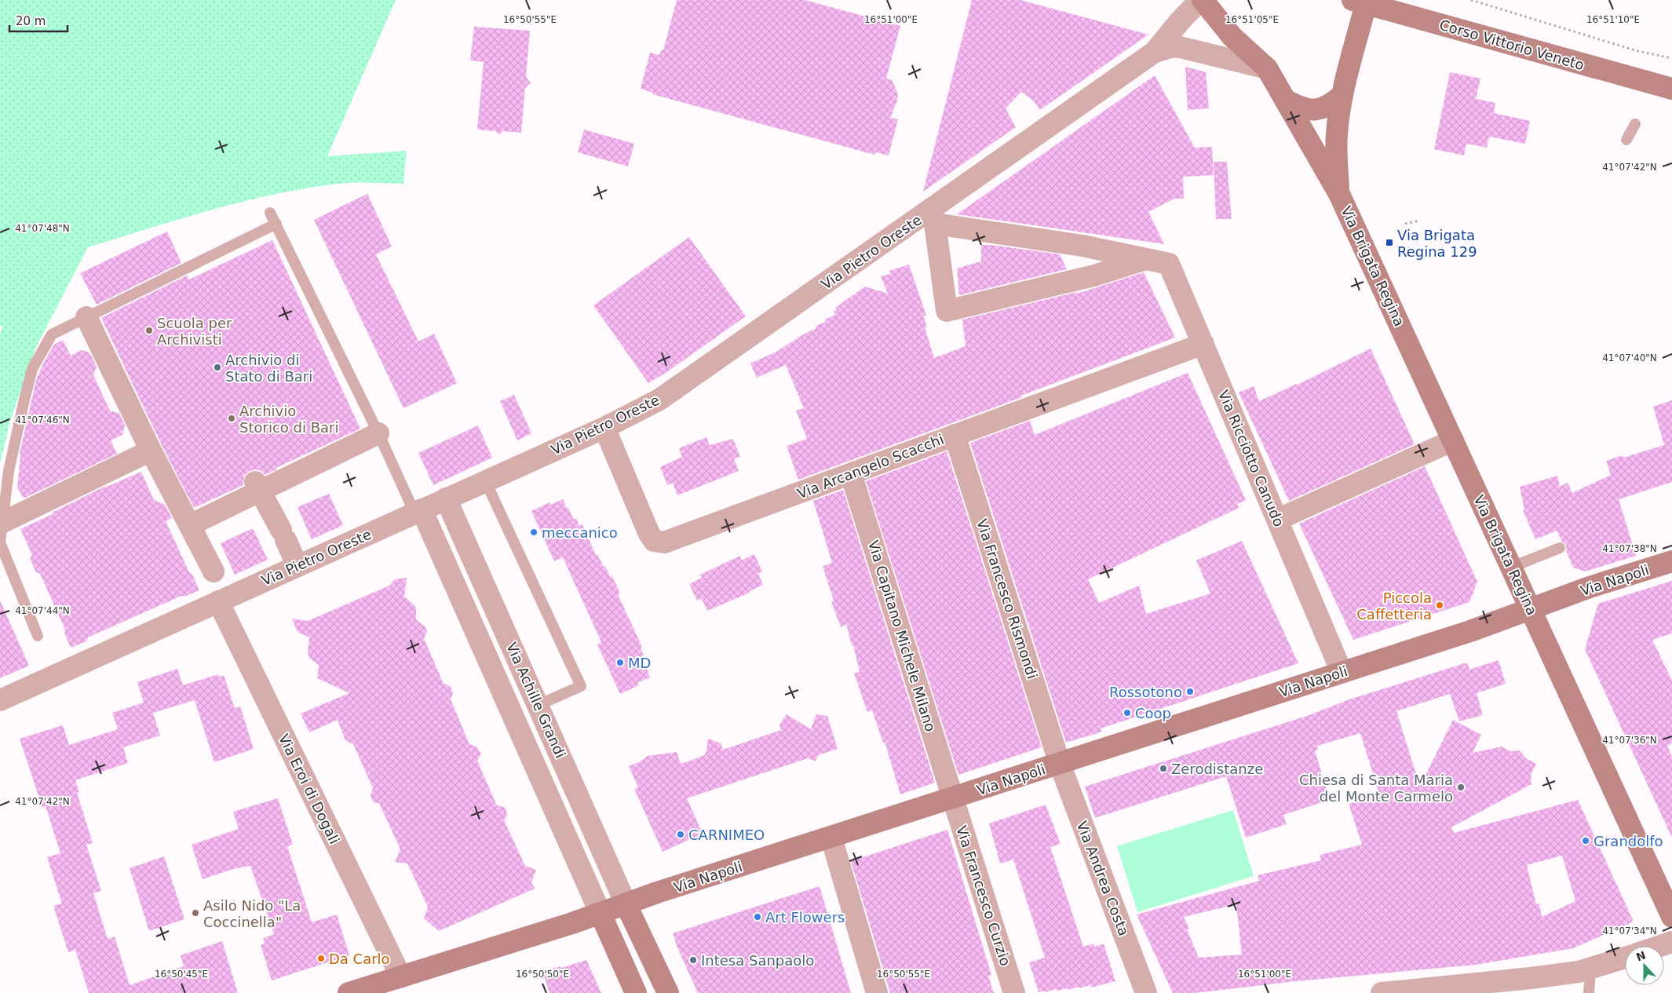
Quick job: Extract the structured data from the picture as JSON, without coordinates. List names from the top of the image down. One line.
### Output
{"streets":{"main road":["Corso Vittorio Veneto","Via Brigata Regina","Via Napoli"],"street":["Via Pietro Oreste","Via Ricciotto Canudo","Via Arcangelo Scacchi","Via Francesco Rismondi","Via Capitano Michele Milano","Via Achille Grandi","Via Eroi di Dogali","Via Andrea Costa","Via Francesco Curzio"]},"crossings":[["Via Pietro Oreste","Via Brigata Regina"],["Via Pietro Oreste","Via Arcangelo Scacchi"],["Via Pietro Oreste","Via Achille Grandi"],["Via Pietro Oreste","Via Eroi di Dogali"],["Via Brigata Regina","Via Napoli"],["Via Ricciotto Canudo","Via Arcangelo Scacchi"],["Via Ricciotto Canudo","Via Napoli"],["Via Arcangelo Scacchi","Via Francesco Rismondi"],["Via Arcangelo Scacchi","Via Capitano Michele Milano"],["Via Napoli","Via Francesco Rismondi"],["Via Napoli","Via Capitano Michele Milano"],["Via Napoli","Via Achille Grandi"],["Via Napoli","Via Eroi di Dogali"],["Via Napoli","Via Andrea Costa"],["Via Napoli","Via Francesco Curzio"],["Via Francesco Rismondi","Via Andrea Costa"],["Via Capitano Michele Milano","Via Francesco Curzio"]],"places":{"transit":["Via Brigata Regina 129"],"other":["Scuola per Archivisti","Archivio di Stato di Bari","Archivio Storico di Bari","meccanico","Piccola Caffetteria","MD","Rossotono","Coop","Zerodistanze","Chiesa di Santa Maria del Monte Carmelo","CARNIMEO","Grandolfo","Asilo Nido \"La Coccinella\"","Art Flowers","Da Carlo","Intesa Sanpaolo"]},"scale_bar":"20 m","north":"top","coordinates":["16°50'55\"E","16°51'00\"E","16°51'05\"E","16°51'10\"E","41°07'42\"N","41°07'48\"N","41°07'40\"N","41°07'46\"N","41°07'38\"N","41°07'44\"N","41°07'36\"N","41°07'34\"N","16°50'45\"E","16°50'50\"E"]}
